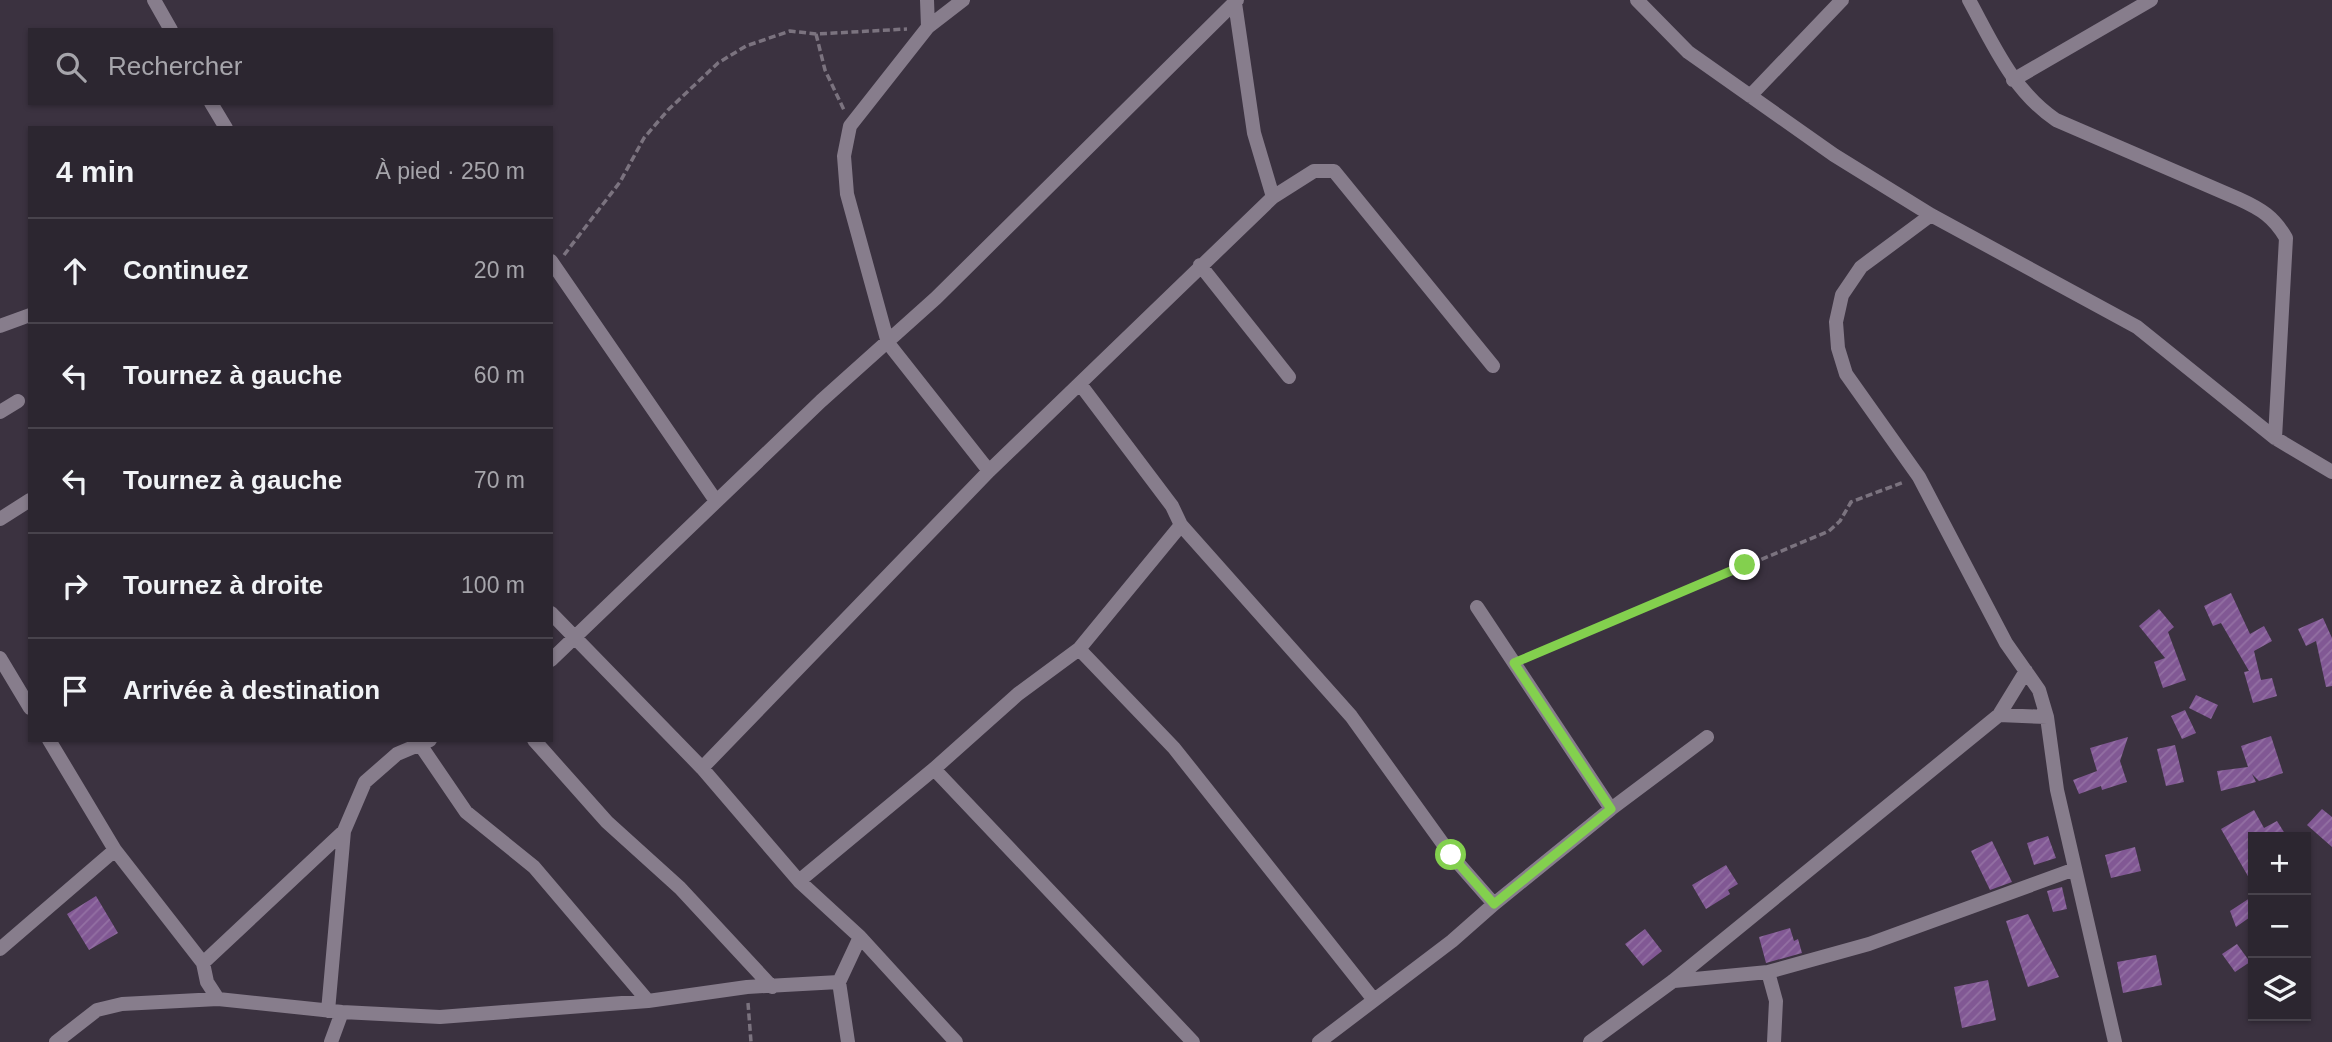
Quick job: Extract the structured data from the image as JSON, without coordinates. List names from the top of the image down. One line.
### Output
{"page":{"search":"Rechercher","heading":["4 min","À pied · 250 m"],"list":[["Continuez","20 m"],["Tournez à gauche","60 m"],["Tournez à gauche","70 m"],["Tournez à droite","100 m"],"Arrivée à destination"],"map_buttons":["+","−"]}}
